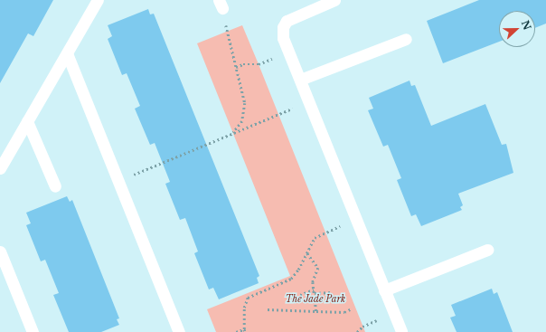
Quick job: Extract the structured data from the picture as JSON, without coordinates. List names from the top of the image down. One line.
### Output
{"parks":["The Jade Park"],"north":"right"}
